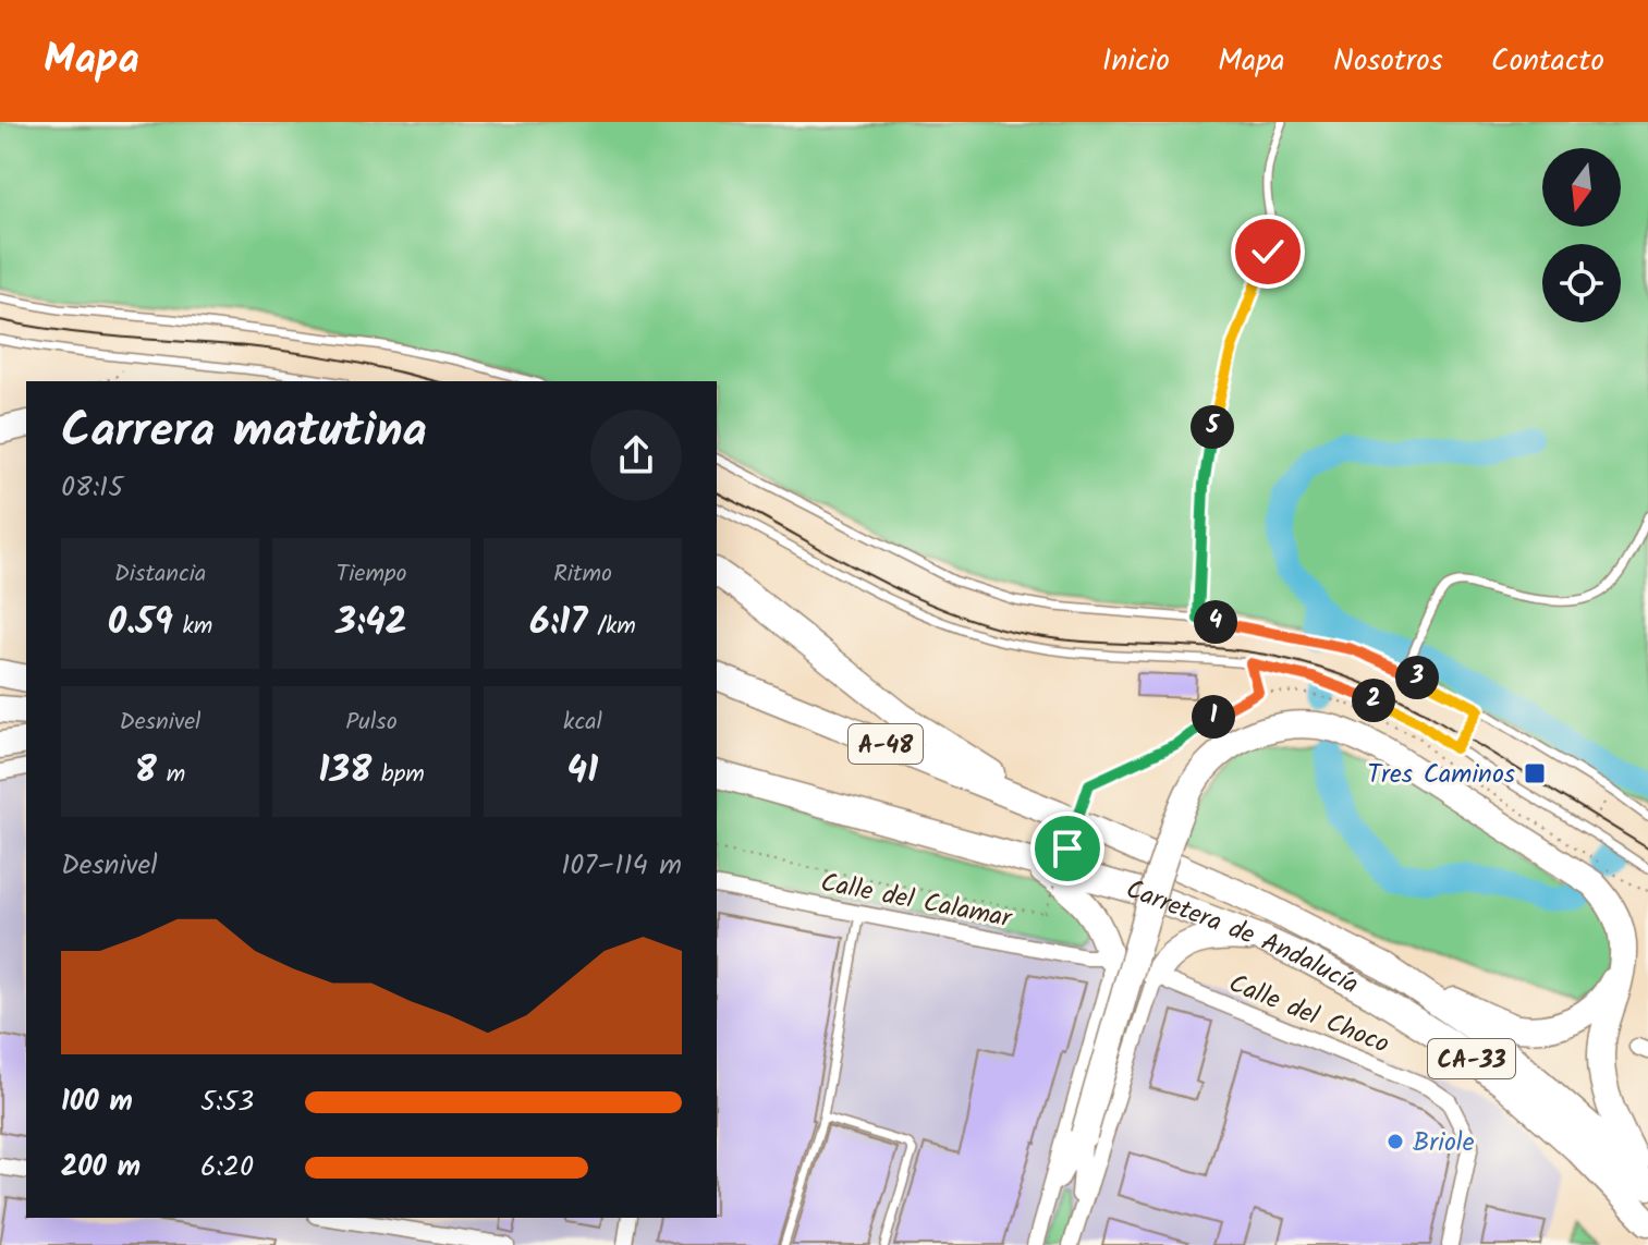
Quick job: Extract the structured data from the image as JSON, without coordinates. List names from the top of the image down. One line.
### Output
{"streets":{"highway":["A-48","Carretera de Andalucía","CA-33"],"street":["Calle del Calamar","Calle del Choco"]},"crossings":[["A-48","Carretera de Andalucía"]],"places":{"transit":["Tres Caminos"],"other":["Briole"]},"north":"bottom","page":{"header":"Mapa","nav":["Inicio","Mapa","Nosotros","Contacto"],"heading":["Carrera matutina","08:15"],"pins":["5","4","3","2","1"],"stats":[["Distancia","0.59 km"],["Tiempo","3:42"],["Ritmo","6:17 /km"],["Desnivel","8 m"],["Pulso","138 bpm"],["kcal","41"]],"chart":["Desnivel","107–114 m"],"list":[{"name":"100 m","note":"5:53"},{"name":"200 m","note":"6:20"}]}}
